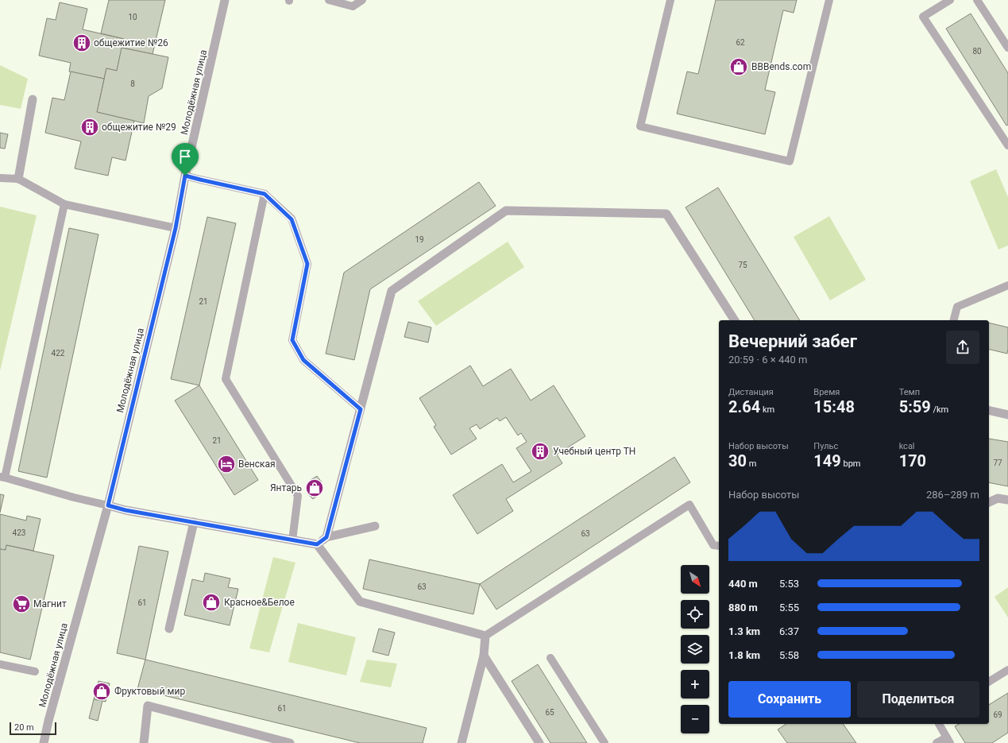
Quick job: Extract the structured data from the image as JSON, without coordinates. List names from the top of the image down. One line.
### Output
{"streets":{"street":["Молодёжная улица"]},"places":{"building":["общежитие №26","общежитие №29","Учебный центр ТН"],"shop":["BBBends.com","Янтарь","Красное&Белое","Фруктовый мир"],"hotel":["Венская"],"supermarket":["Магнит"]},"house_numbers":["10","62","80","8","19","75","21","422","21","77","423","63","63","61","61","65","69"],"scale_bar":"20 m","north":"bottom right","page":{"heading":["Вечерний забег","20:59 · 6 × 440 m"],"stats":[["Дистанция","2.64 km"],["Время","15:48"],["Темп","5:59 /km"],["Набор высоты","30 m"],["Пульс","149 bpm"],["kcal","170"]],"chart":["Набор высоты","286–289 m"],"map_buttons":["+","−"],"list":[{"name":"440 m","note":"5:53"},{"name":"880 m","note":"5:55"},{"name":"1.3 km","note":"6:37"},{"name":"1.8 km","note":"5:58"}],"buttons":["Сохранить","Поделиться"],"scale":"20 m"}}
